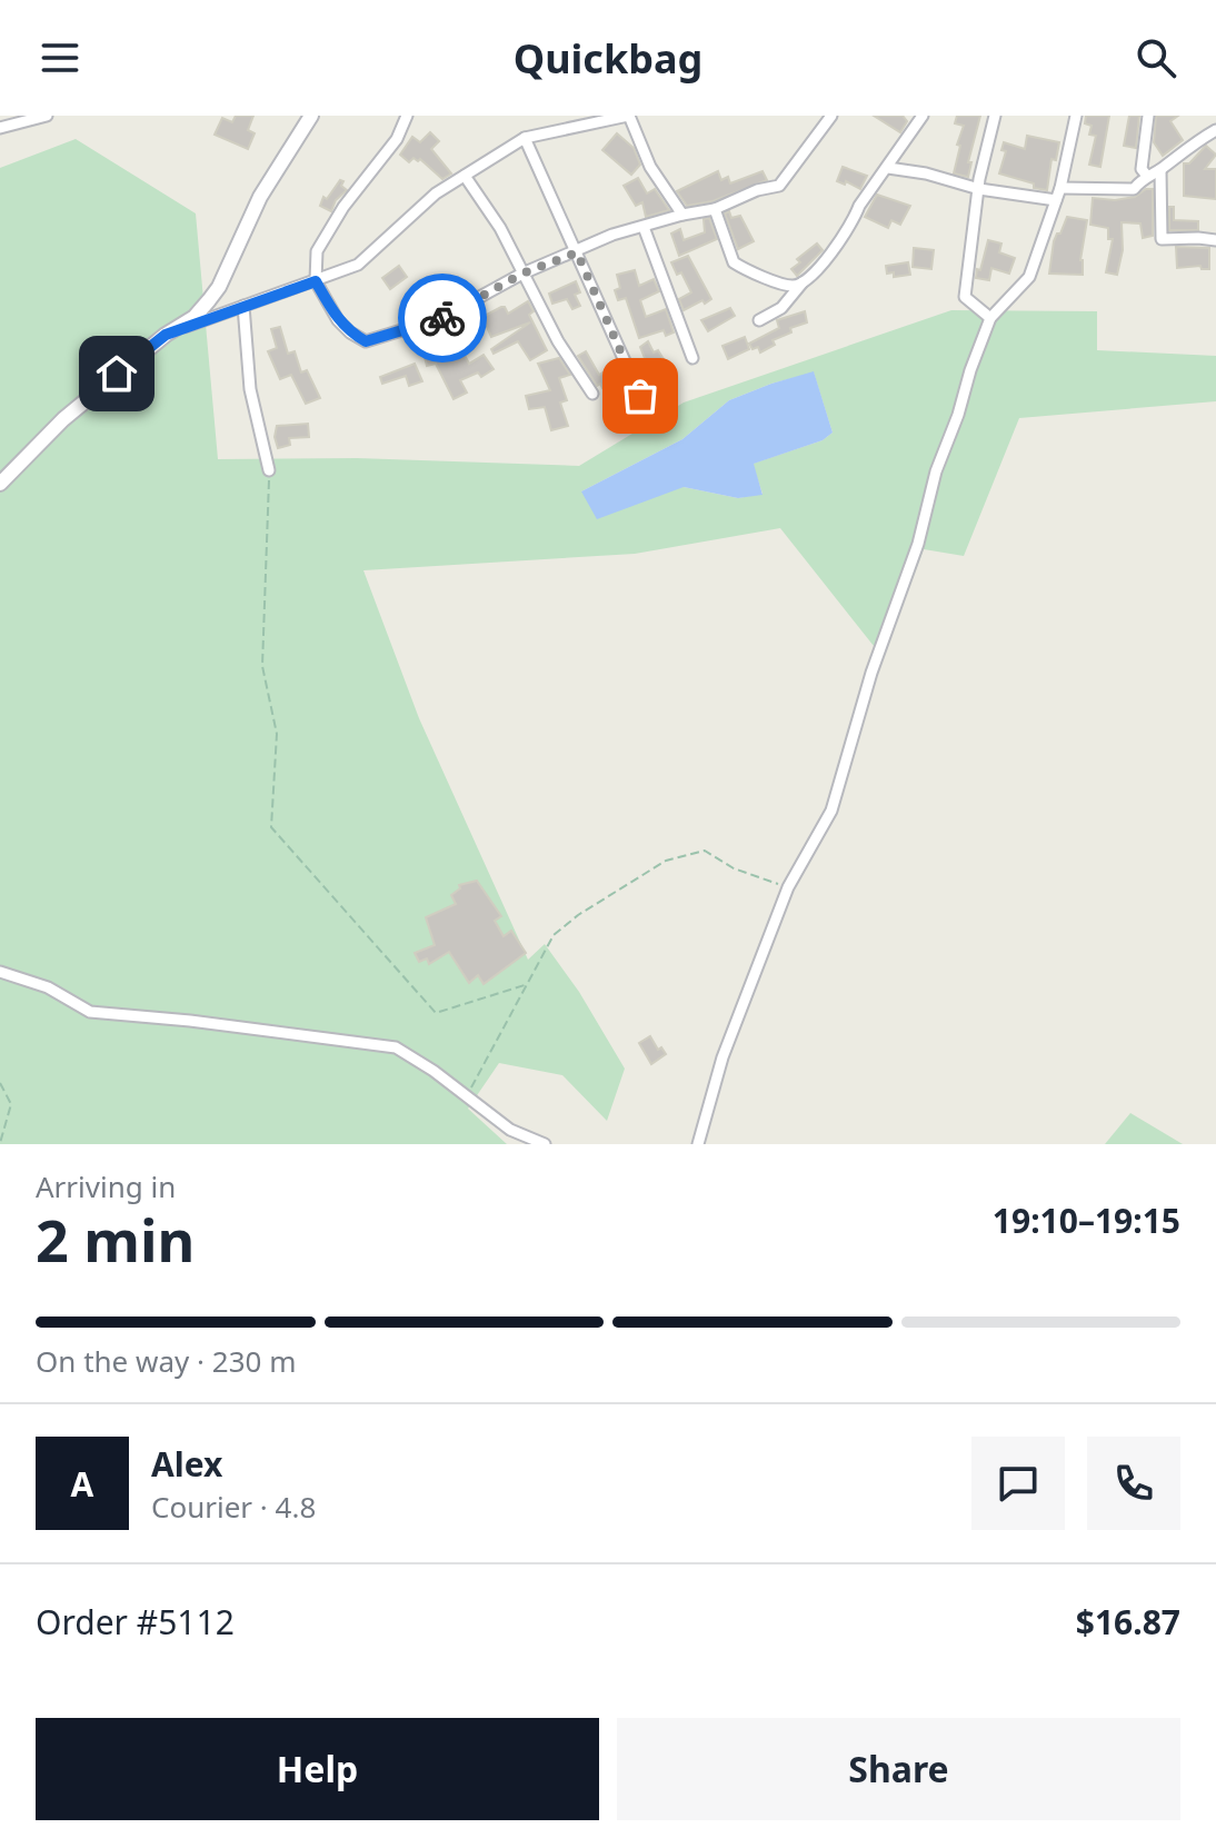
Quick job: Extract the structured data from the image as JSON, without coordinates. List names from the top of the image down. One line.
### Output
{"page":{"header":"Quickbag","heading":["2 min","Arriving in","19:10–19:15"],"panel":["Alex","Courier · 4.8","Order #5112","$16.87"],"bar":"On the way · 230 m","round":"A","buttons":["Help","Share"]}}
